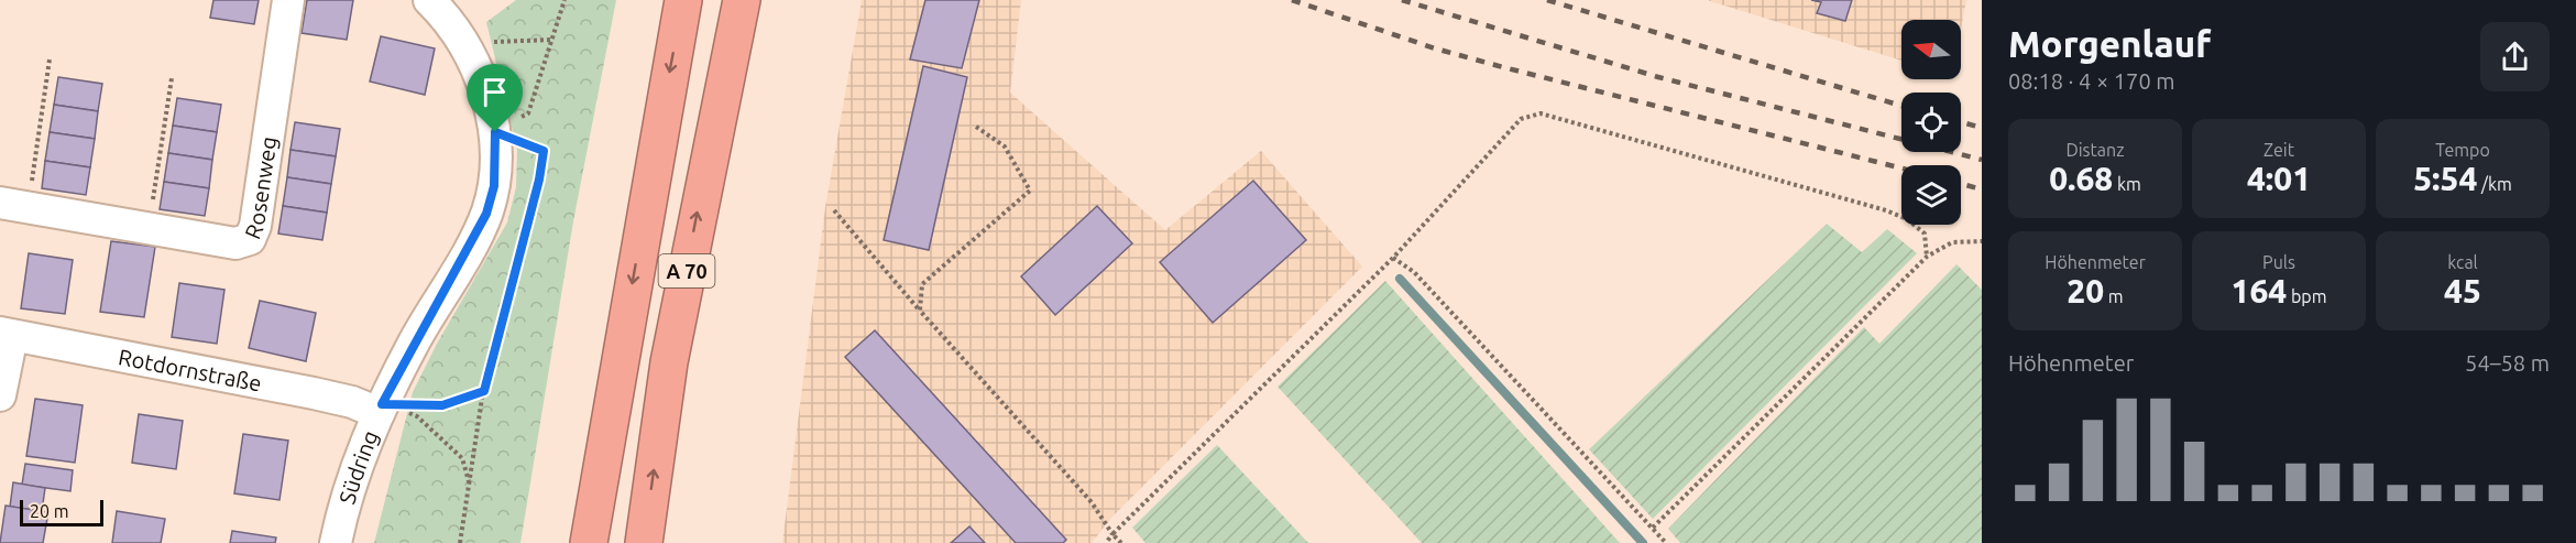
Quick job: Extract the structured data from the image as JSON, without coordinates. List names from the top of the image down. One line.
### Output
{"streets":{"highway":["A 70"],"street":["Rosenweg","Rotdornstraße","Südring"]},"crossings":[["Rotdornstraße","Südring"]],"scale_bar":"20 m","north":"left","page":{"heading":["Morgenlauf","08:18 · 4 × 170 m"],"stats":[["Distanz","0.68 km"],["Zeit","4:01"],["Tempo","5:54 /km"],["Höhenmeter","20 m"],["Puls","164 bpm"],["kcal","45"]],"chart":["Höhenmeter","54–58 m"],"scale":"20 m"}}
